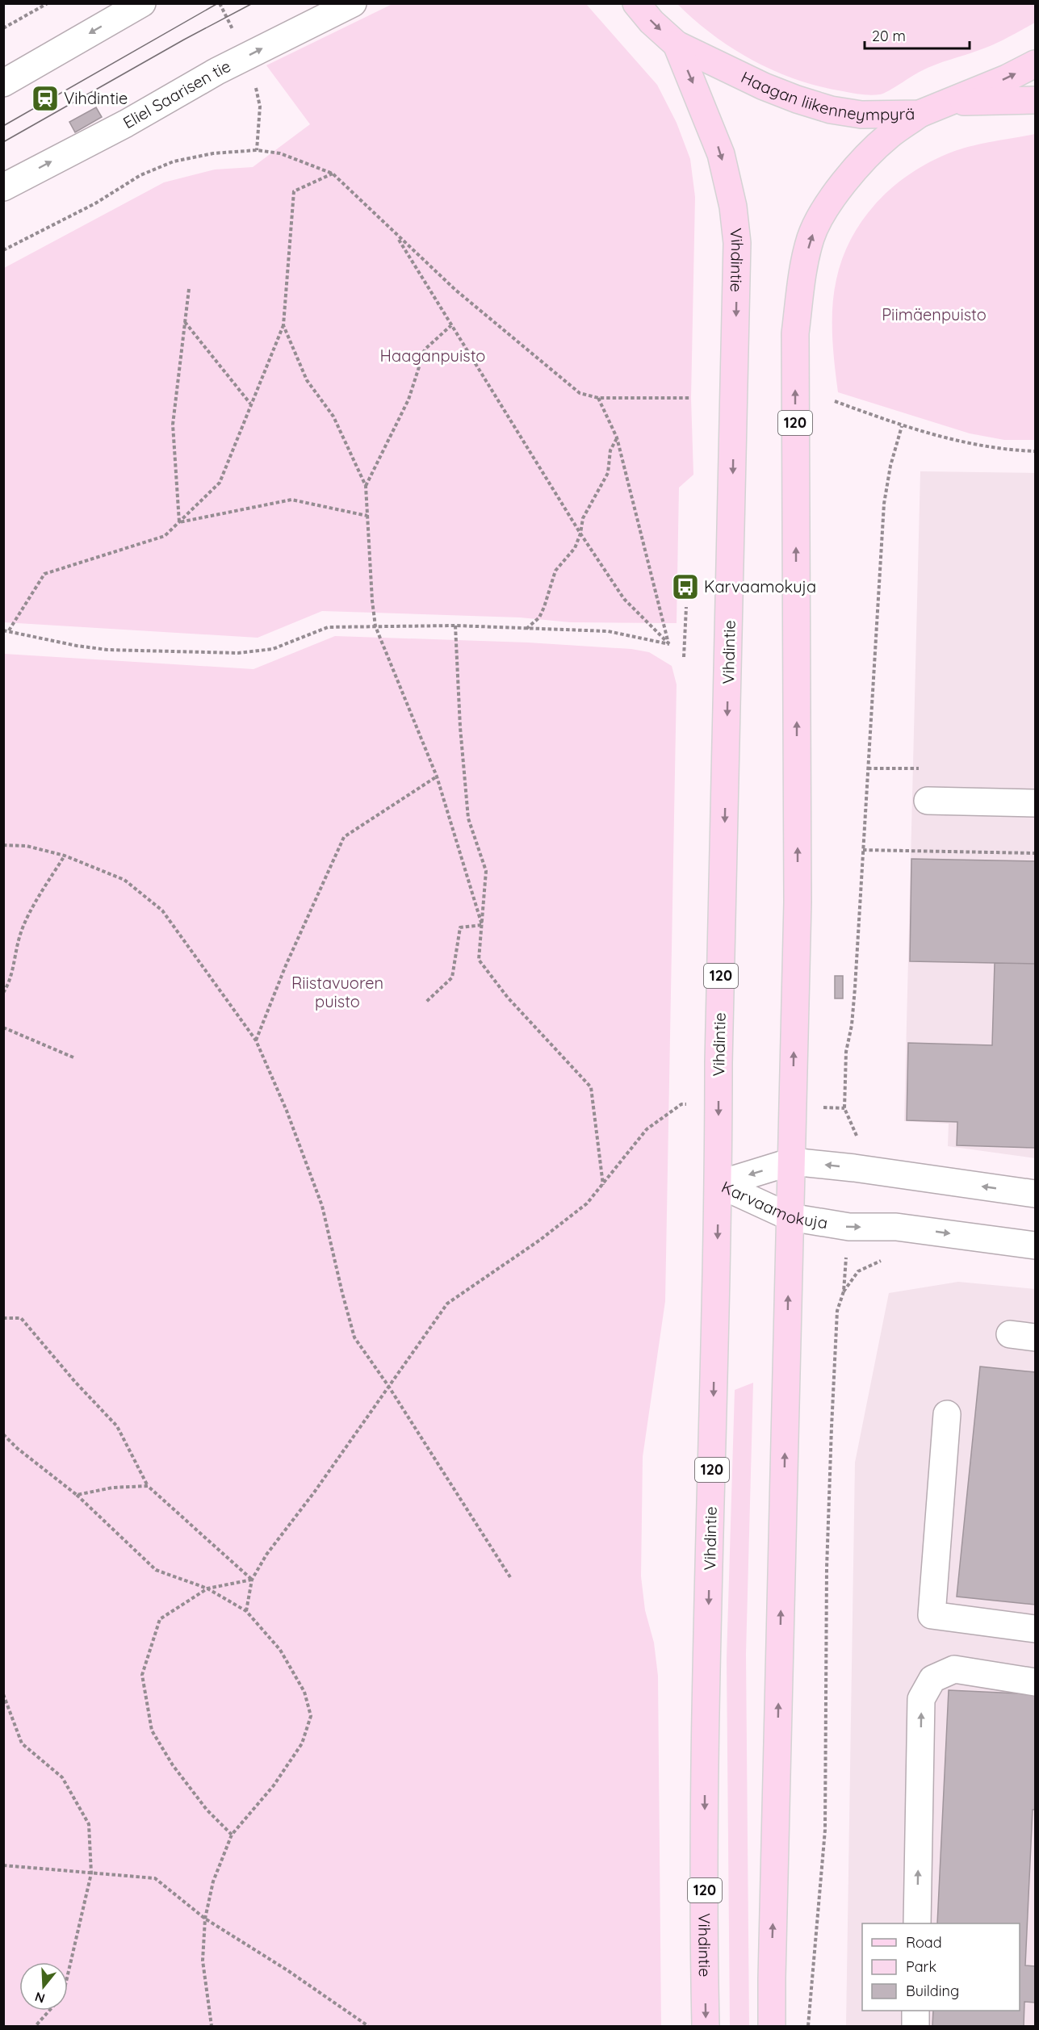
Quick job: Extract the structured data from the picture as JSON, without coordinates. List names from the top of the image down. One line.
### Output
{"streets":{"main road":["Haagan liikenneympyrä","Vihdintie","120"],"street":["Eliel Saarisen tie","Karvaamokuja"]},"crossings":[["Haagan liikenneympyrä","Vihdintie"],["Haagan liikenneympyrä","120"],["Vihdintie","Karvaamokuja"],["120","Karvaamokuja"]],"parks":["Piimäenpuisto","Haaganpuisto","Riistavuoren puisto"],"places":{"station":["Vihdintie"],"bus stop":["Karvaamokuja"]},"legend":["Road","Park","Building"],"scale_bar":"20 m","north":"bottom"}
